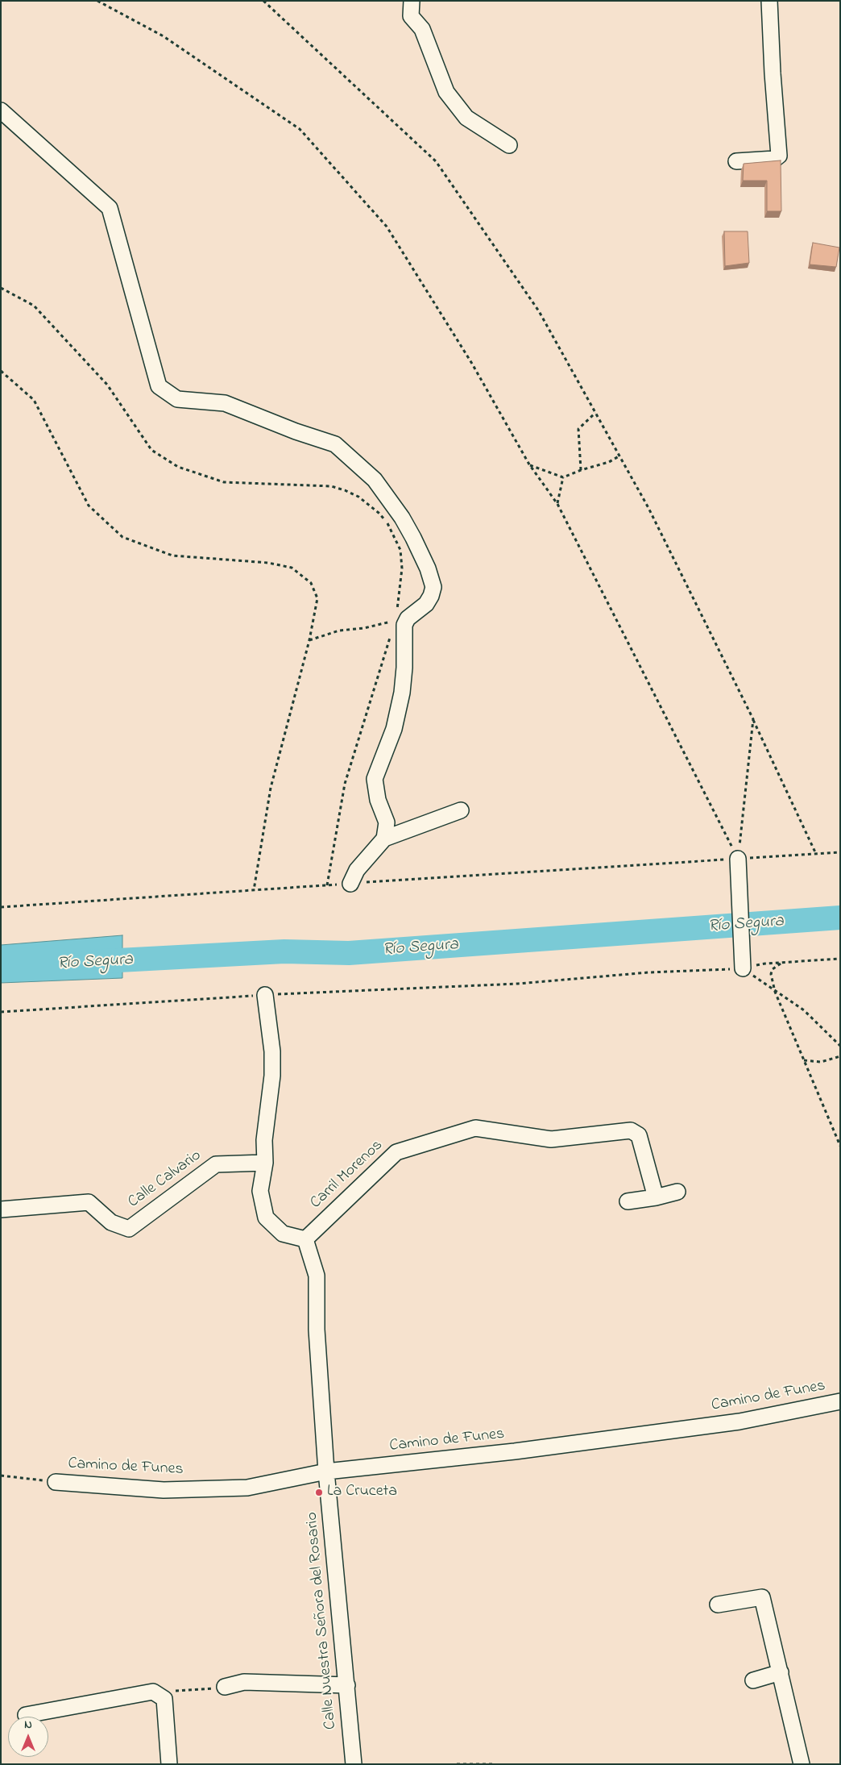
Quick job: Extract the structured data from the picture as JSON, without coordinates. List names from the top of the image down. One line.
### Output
{"streets":{"street":["Carril Morenos","Calle Calvario","Camino de Funes","Calle Nuestra Señora del Rosario"]},"crossings":[["Carril Morenos","Calle Nuestra Señora del Rosario"],["Camino de Funes","Calle Nuestra Señora del Rosario"]],"water":["Río Segura"],"places":["La Cruceta"],"north":"top"}
